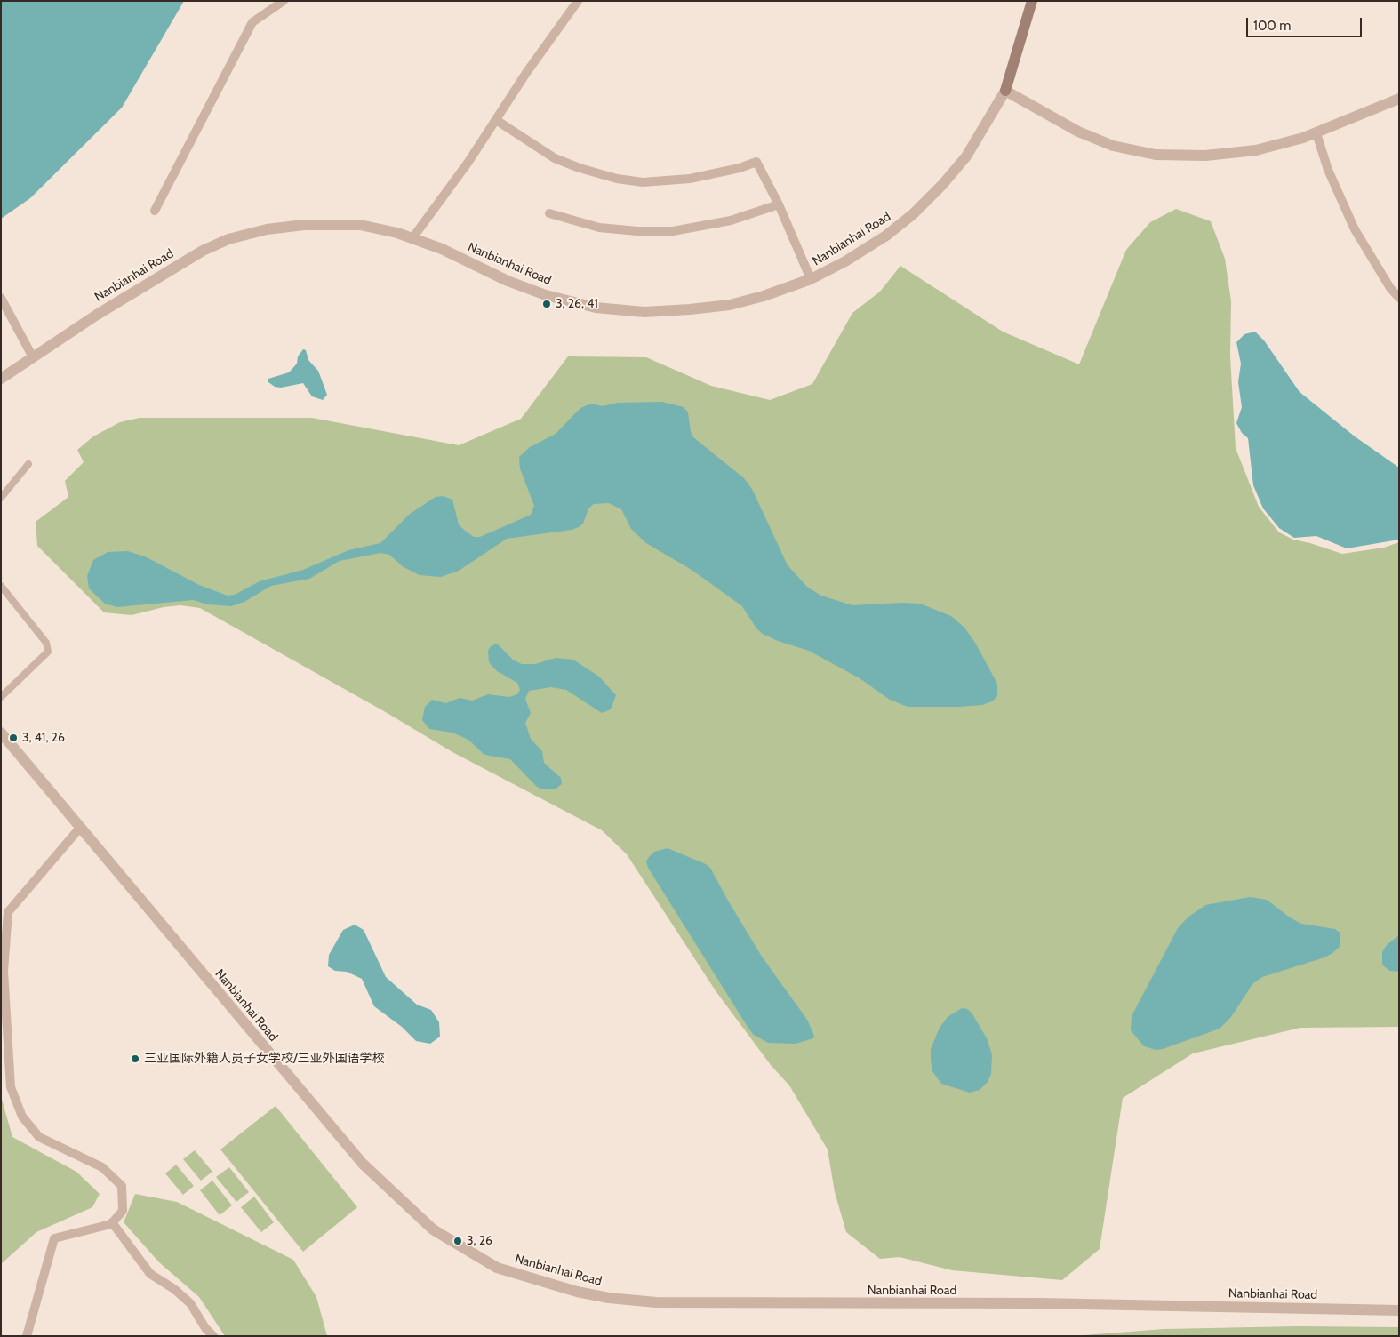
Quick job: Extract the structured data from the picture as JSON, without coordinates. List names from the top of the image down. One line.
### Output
{"streets":{"main road":["Nanbianhai Road"]},"places":["3, 26, 41","3, 41, 26","三亚国际外籍人员子女学校/三亚外国语学校","3, 26"],"scale_bar":"100 m"}
